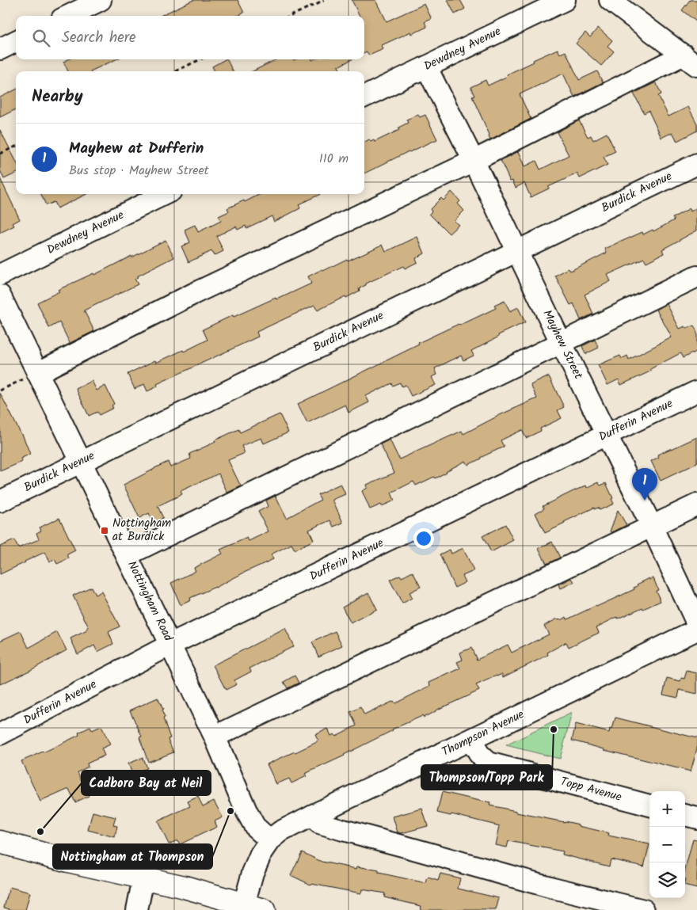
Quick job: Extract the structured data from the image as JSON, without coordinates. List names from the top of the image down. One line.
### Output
{"streets":{"street":["Dewdney Avenue","Burdick Avenue","Mayhew Street","Dufferin Avenue","Nottingham Road","Thompson Avenue","Topp Avenue"]},"crossings":[["Dewdney Avenue","Mayhew Street"],["Burdick Avenue","Mayhew Street"],["Burdick Avenue","Nottingham Road"],["Mayhew Street","Dufferin Avenue"],["Dufferin Avenue","Nottingham Road"],["Nottingham Road","Thompson Avenue"],["Thompson Avenue","Topp Avenue"]],"places":{"transit":["Nottingham at Burdick"],"other":["Thompson/Topp Park","Nottingham at Thompson","Cadboro Bay at Neil"]},"page":{"search":"Search here","heading":"Nearby","list":[{"mark":"1","name":"Mayhew at Dufferin","note":"Bus stop · Mayhew Street","value":"110 m"}],"pins":"1","map_buttons":["+","−"]}}
